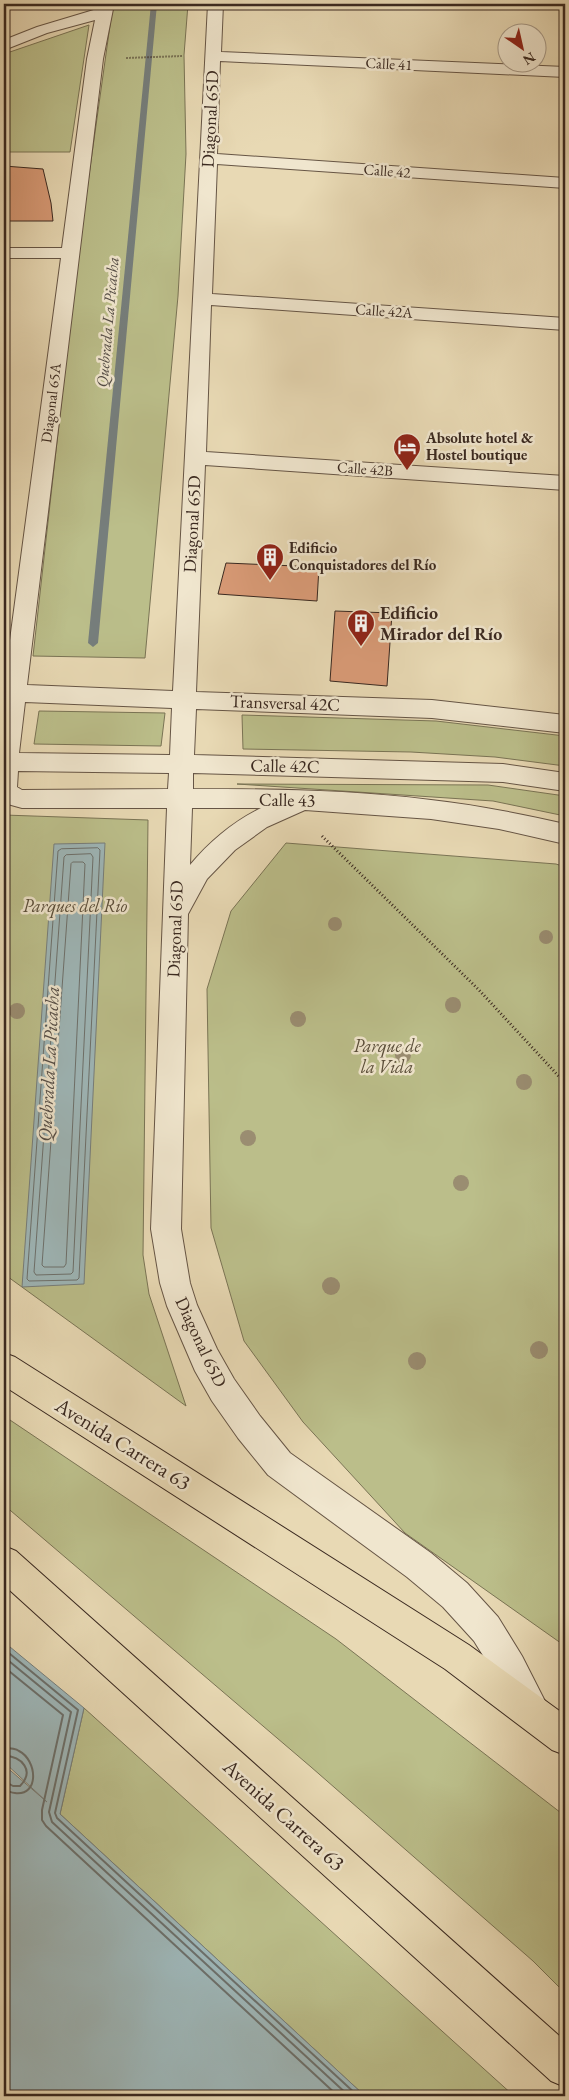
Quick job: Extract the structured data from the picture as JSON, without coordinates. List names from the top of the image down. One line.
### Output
{"streets":{"highway":["Avenida Carrera 63"],"street":["Calle 41","Diagonal 65D","Calle 42","Calle 42A","Diagonal 65A","Calle 42B","Transversal 42C","Calle 42C","Calle 43"]},"crossings":[["Calle 41","Diagonal 65D"],["Diagonal 65D","Calle 42"],["Diagonal 65D","Calle 42A"],["Diagonal 65D","Calle 42B"],["Diagonal 65D","Transversal 42C"],["Diagonal 65D","Calle 42C"],["Diagonal 65D","Calle 43"],["Diagonal 65D","Avenida Carrera 63"],["Diagonal 65A","Transversal 42C"],["Diagonal 65A","Calle 42C"],["Diagonal 65A","Calle 43"]],"water":["Quebrada La Picacha"],"parks":["Parques del Río","Parque de la Vida"],"places":{"hotel":["Absolute hotel & Hostel boutique"],"building":["Edificio Conquistadores del Río","Edificio Mirador del Río"]},"north":"bottom right"}
